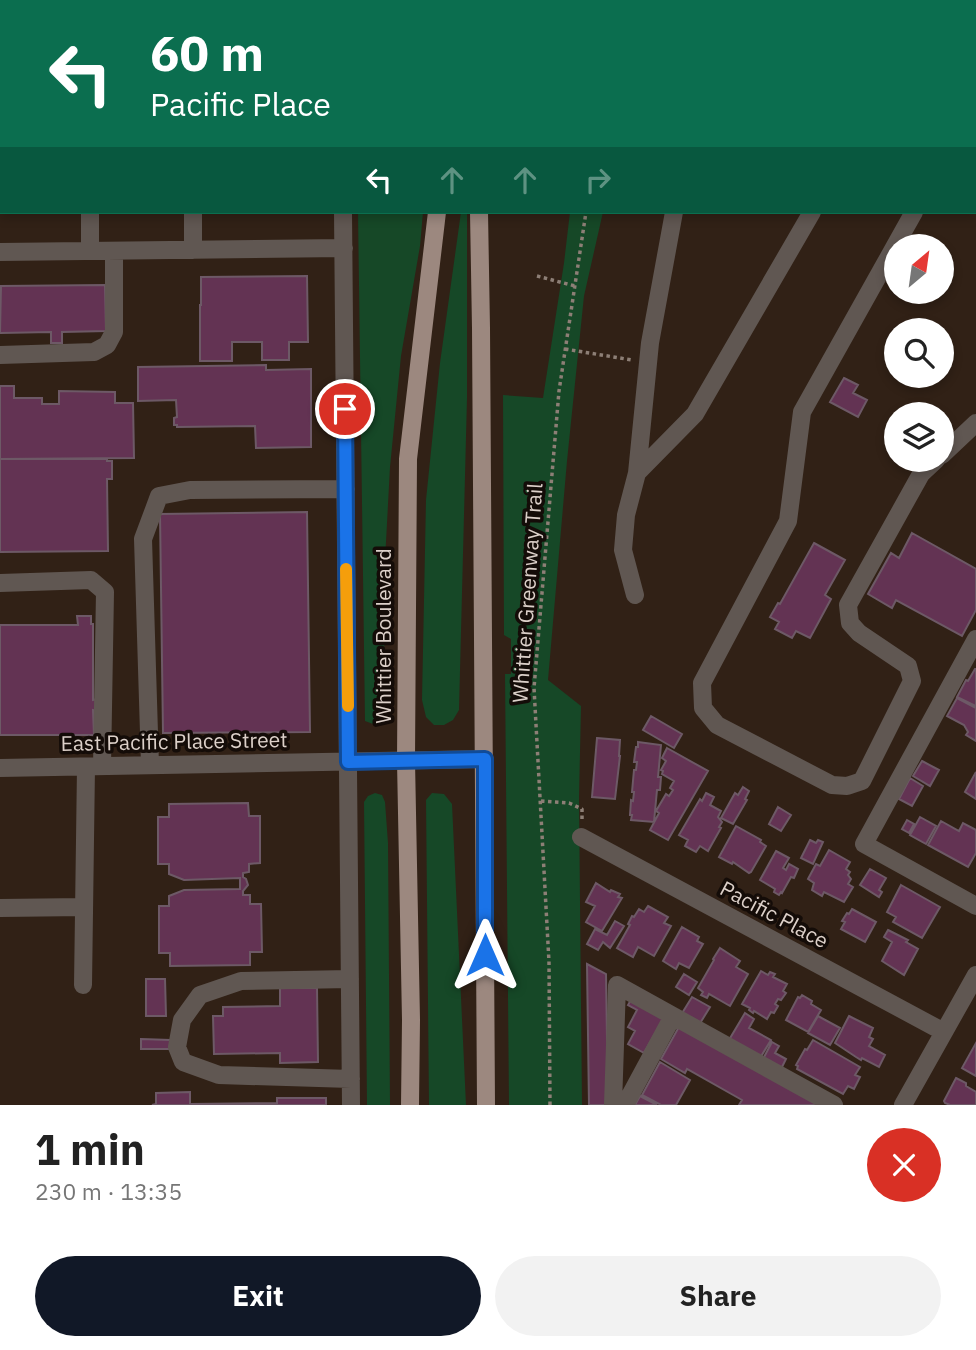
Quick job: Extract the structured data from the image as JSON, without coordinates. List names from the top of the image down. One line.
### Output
{"streets":{"main road":["Whittier Boulevard"],"street":["East Pacific Place Street","Pacific Place"],"path":["Whittier Greenway Trail"]},"north":"top right","page":{"turn":["60 m","Pacific Place"],"heading":["1 min","230 m · 13:35"],"buttons":["Exit","Share"]}}
